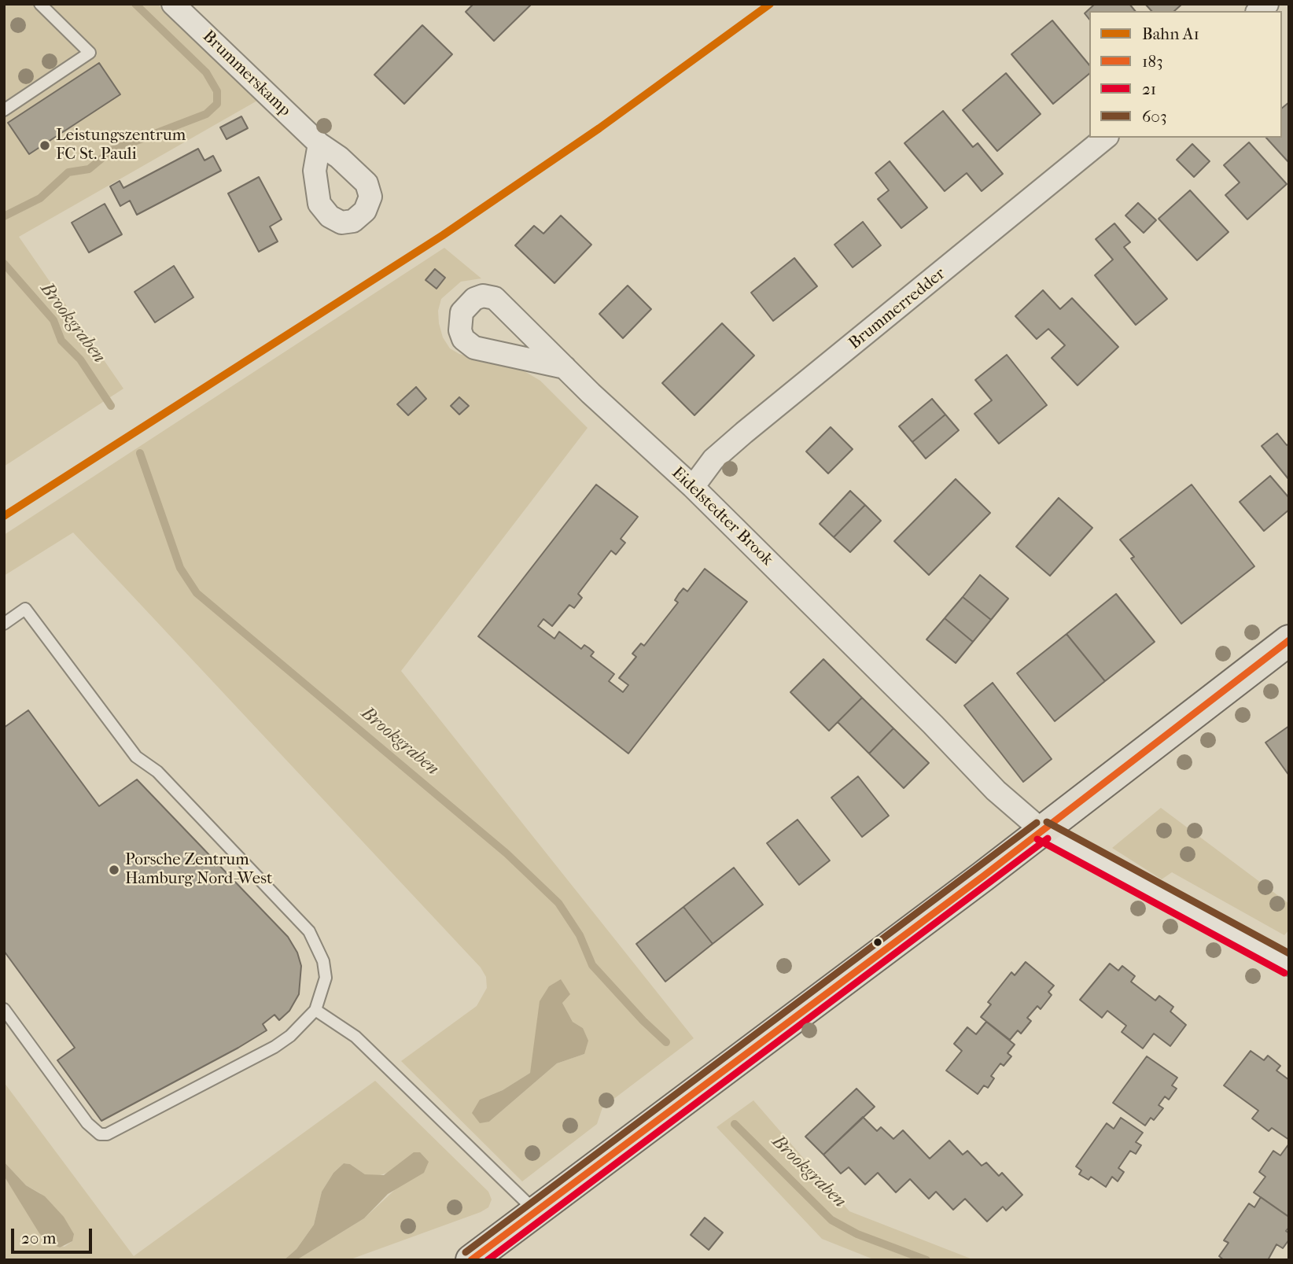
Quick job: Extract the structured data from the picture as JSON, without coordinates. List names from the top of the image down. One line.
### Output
{"streets":{"street":["Brummerskamp","Brummerredder","Eidelstedter Brook"]},"crossings":[["Brummerredder","Eidelstedter Brook"]],"water":["Brookgraben"],"places":["Leistungszentrum FC St. Pauli","Porsche Zentrum Hamburg Nord-West"],"lines":["rail line A1","transit line 183","transit line 603","transit line 21"],"legend":["Bahn A1","183","21","603"],"scale_bar":"20 m"}
